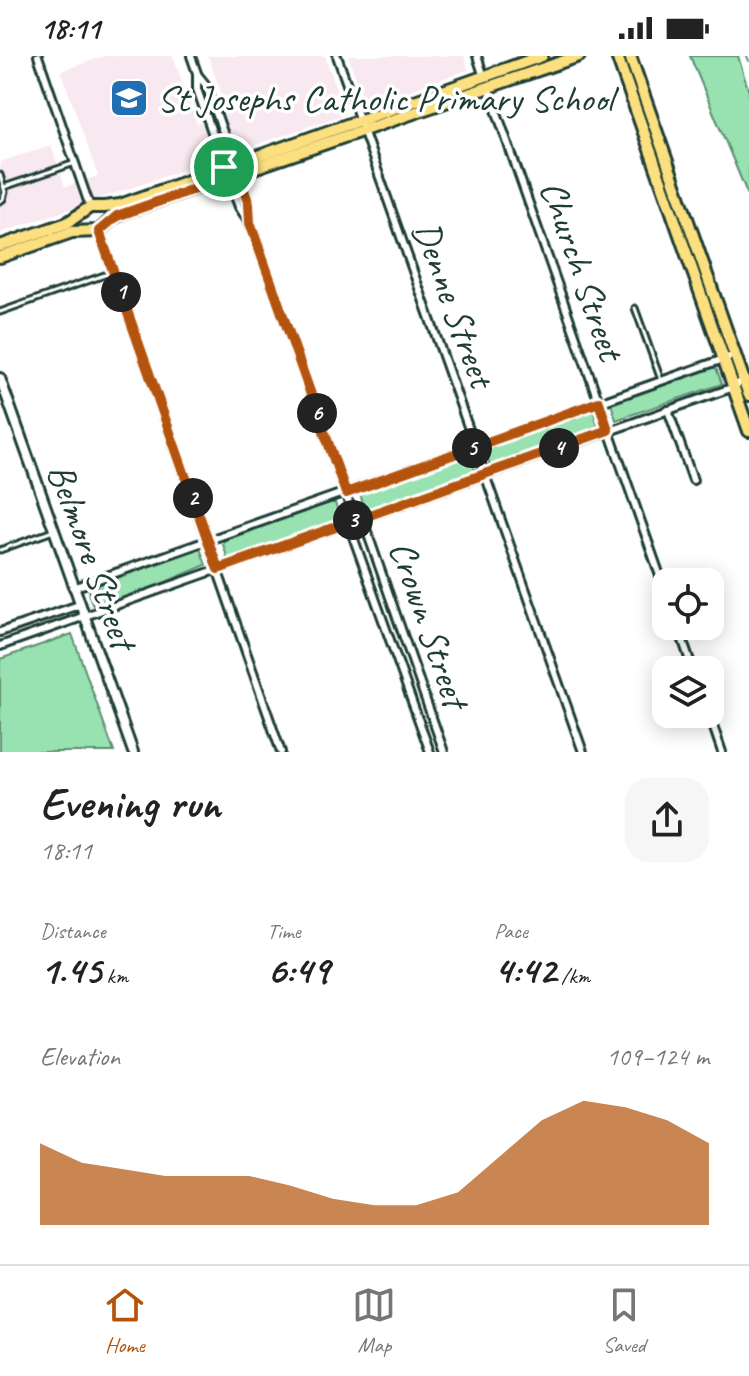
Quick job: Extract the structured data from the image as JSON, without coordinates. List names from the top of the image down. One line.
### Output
{"streets":{"street":["Church Street","Denne Street","Belmore Street","Crown Street"]},"places":{"school or university":["St Josephs Catholic Primary School"]},"page":{"status":"18:11","pins":["1","6","4","5","2","3"],"heading":["Evening run","18:11"],"stats":[["Distance","1.45 km"],["Time","6:49"],["Pace","4:42 /km"]],"chart":["Elevation","109–124 m"],"tabs":["Home","Map","Saved"]}}
